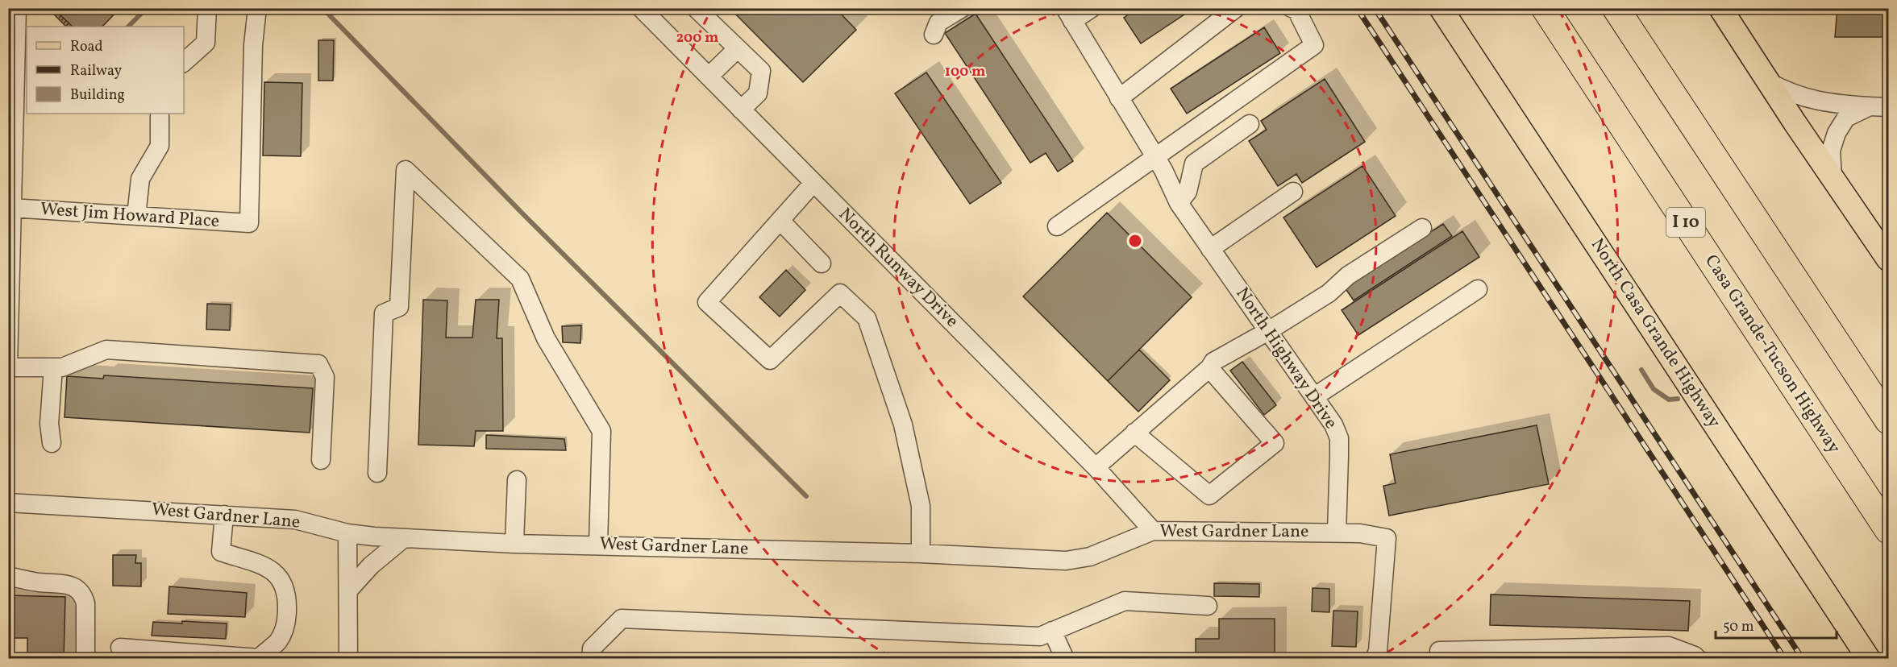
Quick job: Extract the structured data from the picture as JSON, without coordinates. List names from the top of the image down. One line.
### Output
{"streets":{"highway":["I 10","Casa Grande-Tucson Highway"],"main road":["North Casa Grande Highway"],"street":["West Jim Howard Place","North Runway Drive","North Highway Drive","West Gardner Lane"]},"crossings":[["North Runway Drive","West Gardner Lane"],["North Highway Drive","West Gardner Lane"]],"legend":["Road","Railway","Building"],"scale_bar":"50 m","rings":["200 m","100 m"]}
